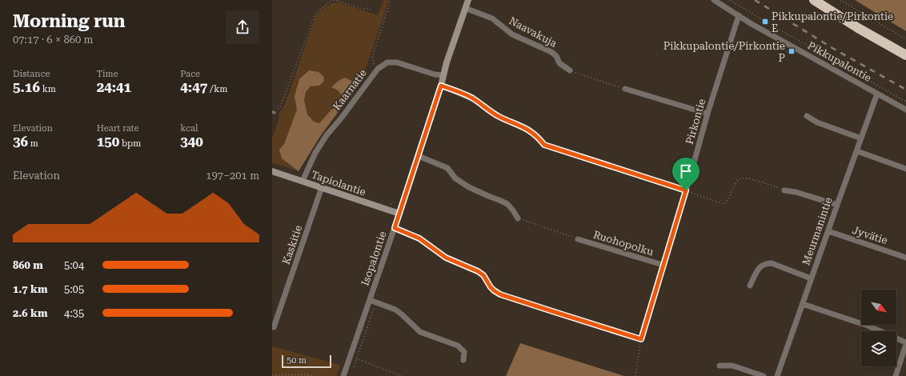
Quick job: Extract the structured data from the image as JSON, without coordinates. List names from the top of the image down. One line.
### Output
{"streets":{"street":["Naavakuja","Pikkupalontie","Kaarnatie","Pirkontie","Tapiolantie","Meurmanintie","Jyvätie","Ruohopolku","Kaskitie","Isopalontie"]},"crossings":[["Naavakuja","Isopalontie"],["Pikkupalontie","Pirkontie"],["Pikkupalontie","Meurmanintie"],["Kaarnatie","Tapiolantie"],["Kaarnatie","Isopalontie"],["Pirkontie","Ruohopolku"],["Tapiolantie","Kaskitie"],["Tapiolantie","Isopalontie"],["Meurmanintie","Jyvätie"]],"places":{"transit":["Pikkupalontie/Pirkontie E","Pikkupalontie/Pirkontie P"]},"scale_bar":"50 m","north":"bottom right","page":{"heading":["Morning run","07:17 · 6 × 860 m"],"stats":[["Distance","5.16 km"],["Time","24:41"],["Pace","4:47 /km"],["Elevation","36 m"],["Heart rate","150 bpm"],["kcal","340"]],"chart":["Elevation","197–201 m"],"list":[{"name":"860 m","note":"5:04"},{"name":"1.7 km","note":"5:05"},{"name":"2.6 km","note":"4:35"}],"scale":"50 m"}}
